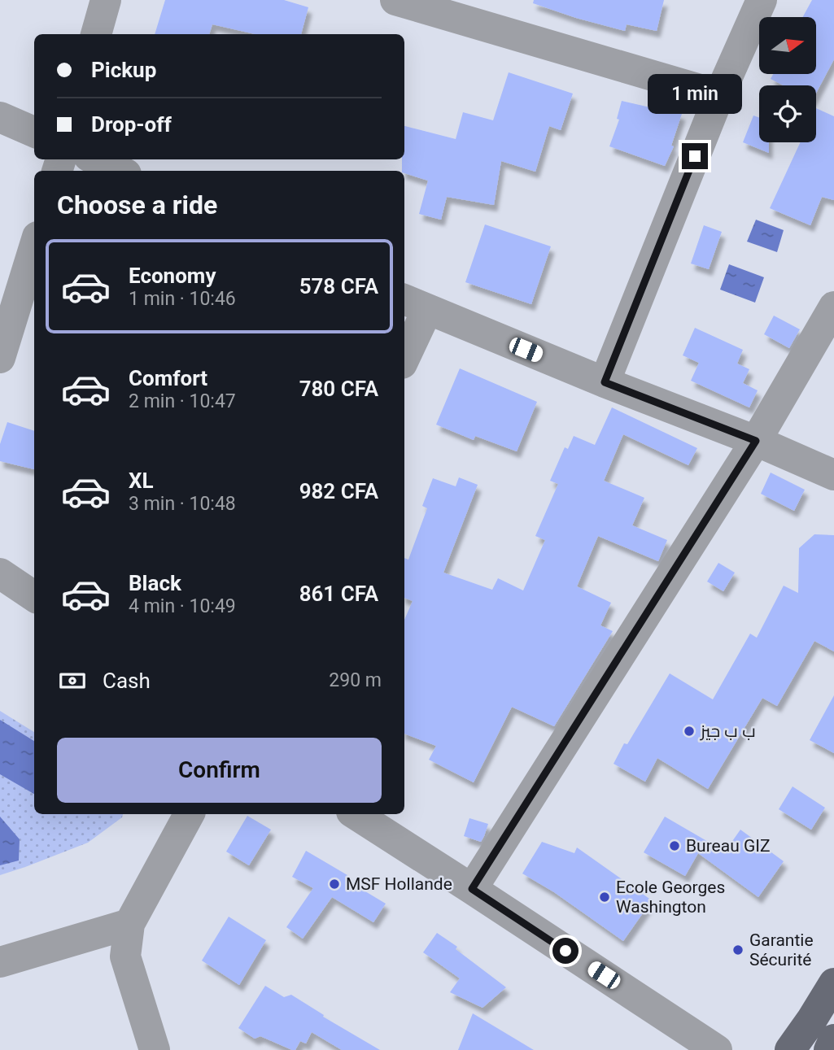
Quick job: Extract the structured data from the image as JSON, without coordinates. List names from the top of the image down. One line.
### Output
{"places":["ب ب جيز","Bureau GIZ","MSF Hollande","Ecole Georges Washington","Garantie Sécurité"],"north":"right","page":{"banner":["Pickup","Drop-off"],"bubble":"1 min","heading":"Choose a ride","list":[{"name":"Economy","note":"1 min · 10:46","value":"578 CFA"},{"name":"Comfort","note":"2 min · 10:47","value":"780 CFA"},{"name":"XL","note":"3 min · 10:48","value":"982 CFA"},{"name":"Black","note":"4 min · 10:49","value":"861 CFA"}],"pay":["Cash","290 m"],"buttons":"Confirm"}}
